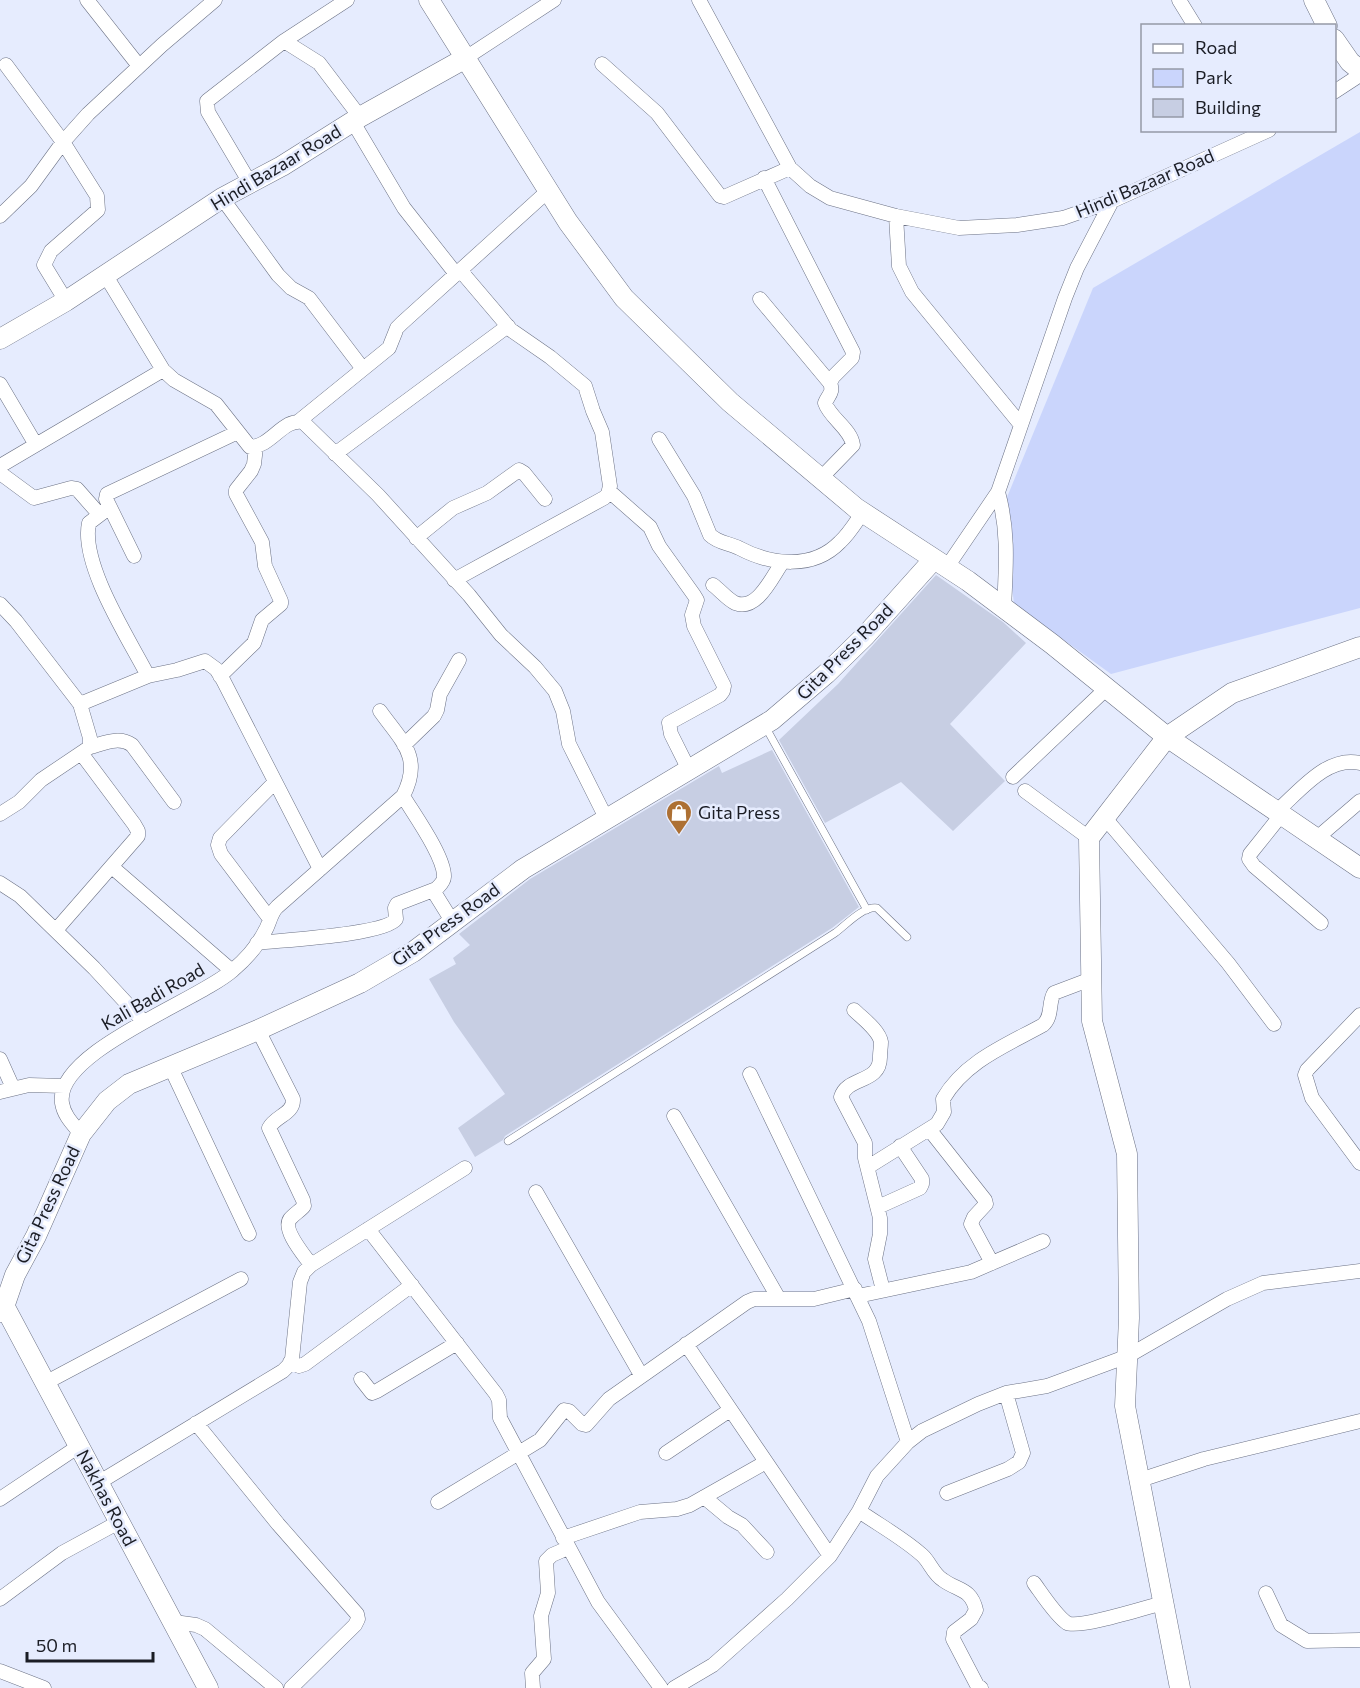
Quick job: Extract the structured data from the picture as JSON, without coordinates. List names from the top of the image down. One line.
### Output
{"streets":{"street":["Hindi Bazaar Road","Gita Press Road","Kali Badi Road","Nakhas Road"]},"crossings":[["Gita Press Road","Nakhas Road"]],"places":{"shop":["Gita Press"]},"legend":["Road","Park","Building"],"scale_bar":"50 m"}
